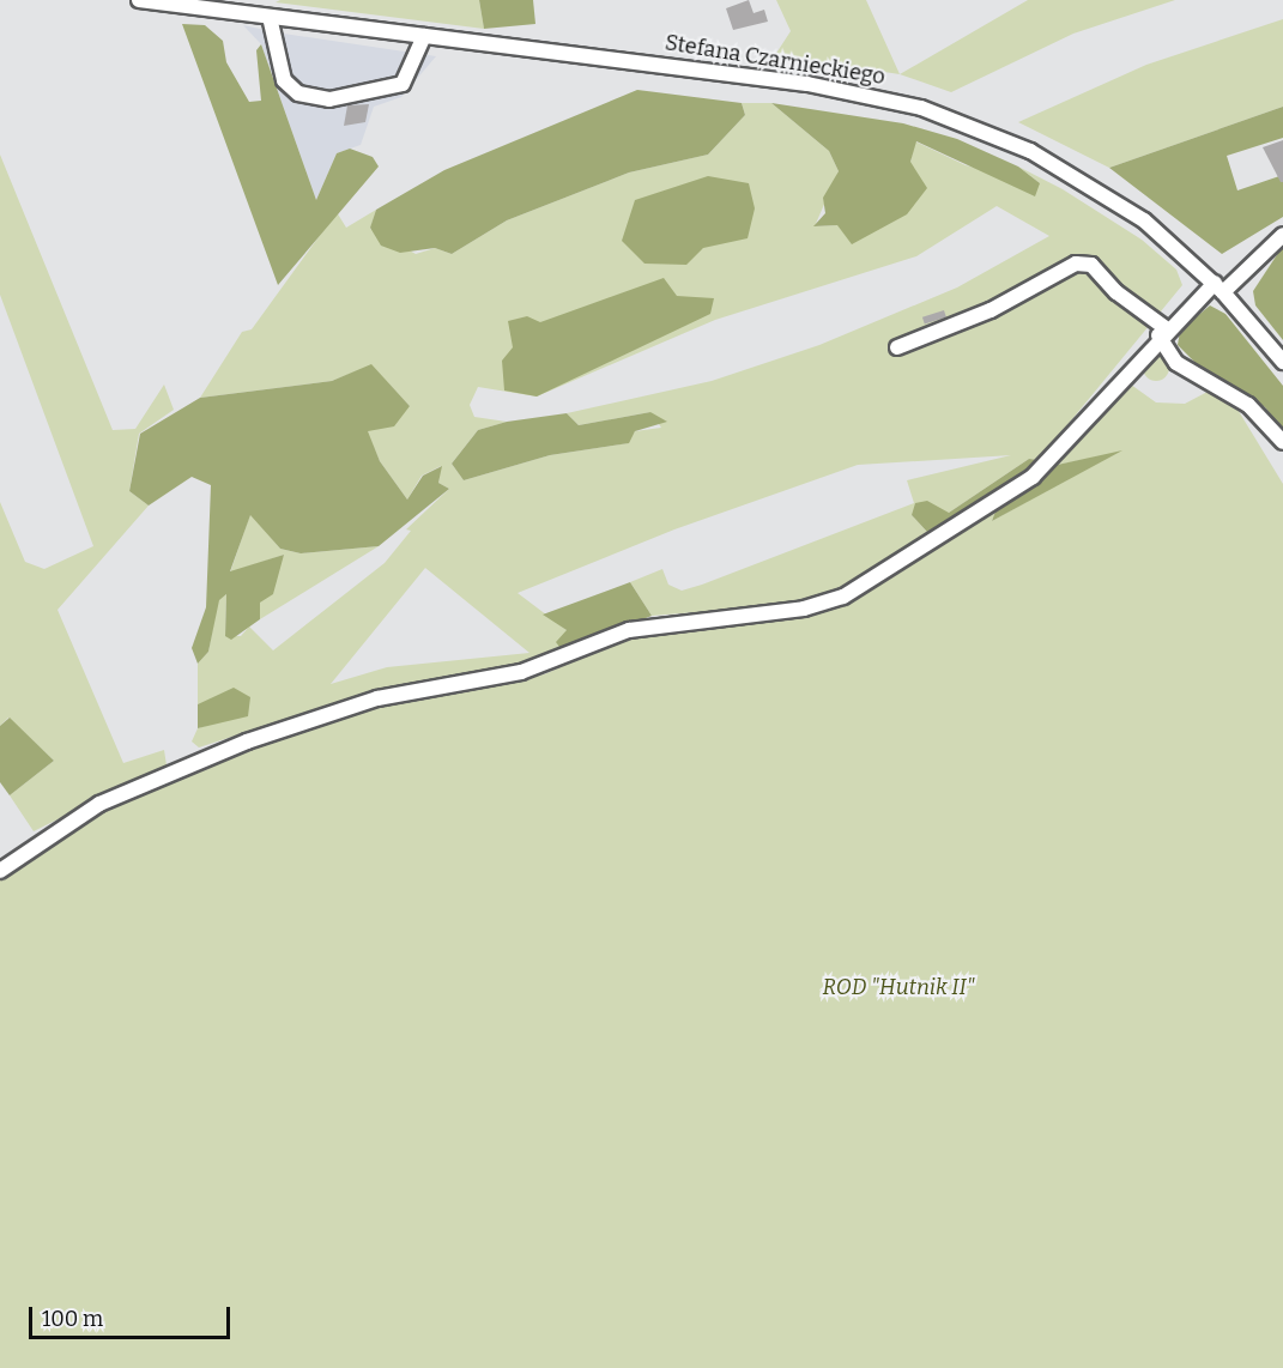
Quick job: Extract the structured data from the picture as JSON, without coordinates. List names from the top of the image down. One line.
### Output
{"streets":{"street":["Stefana Czarnieckiego"]},"parks":["ROD \"Hutnik II\""],"scale_bar":"100 m"}
